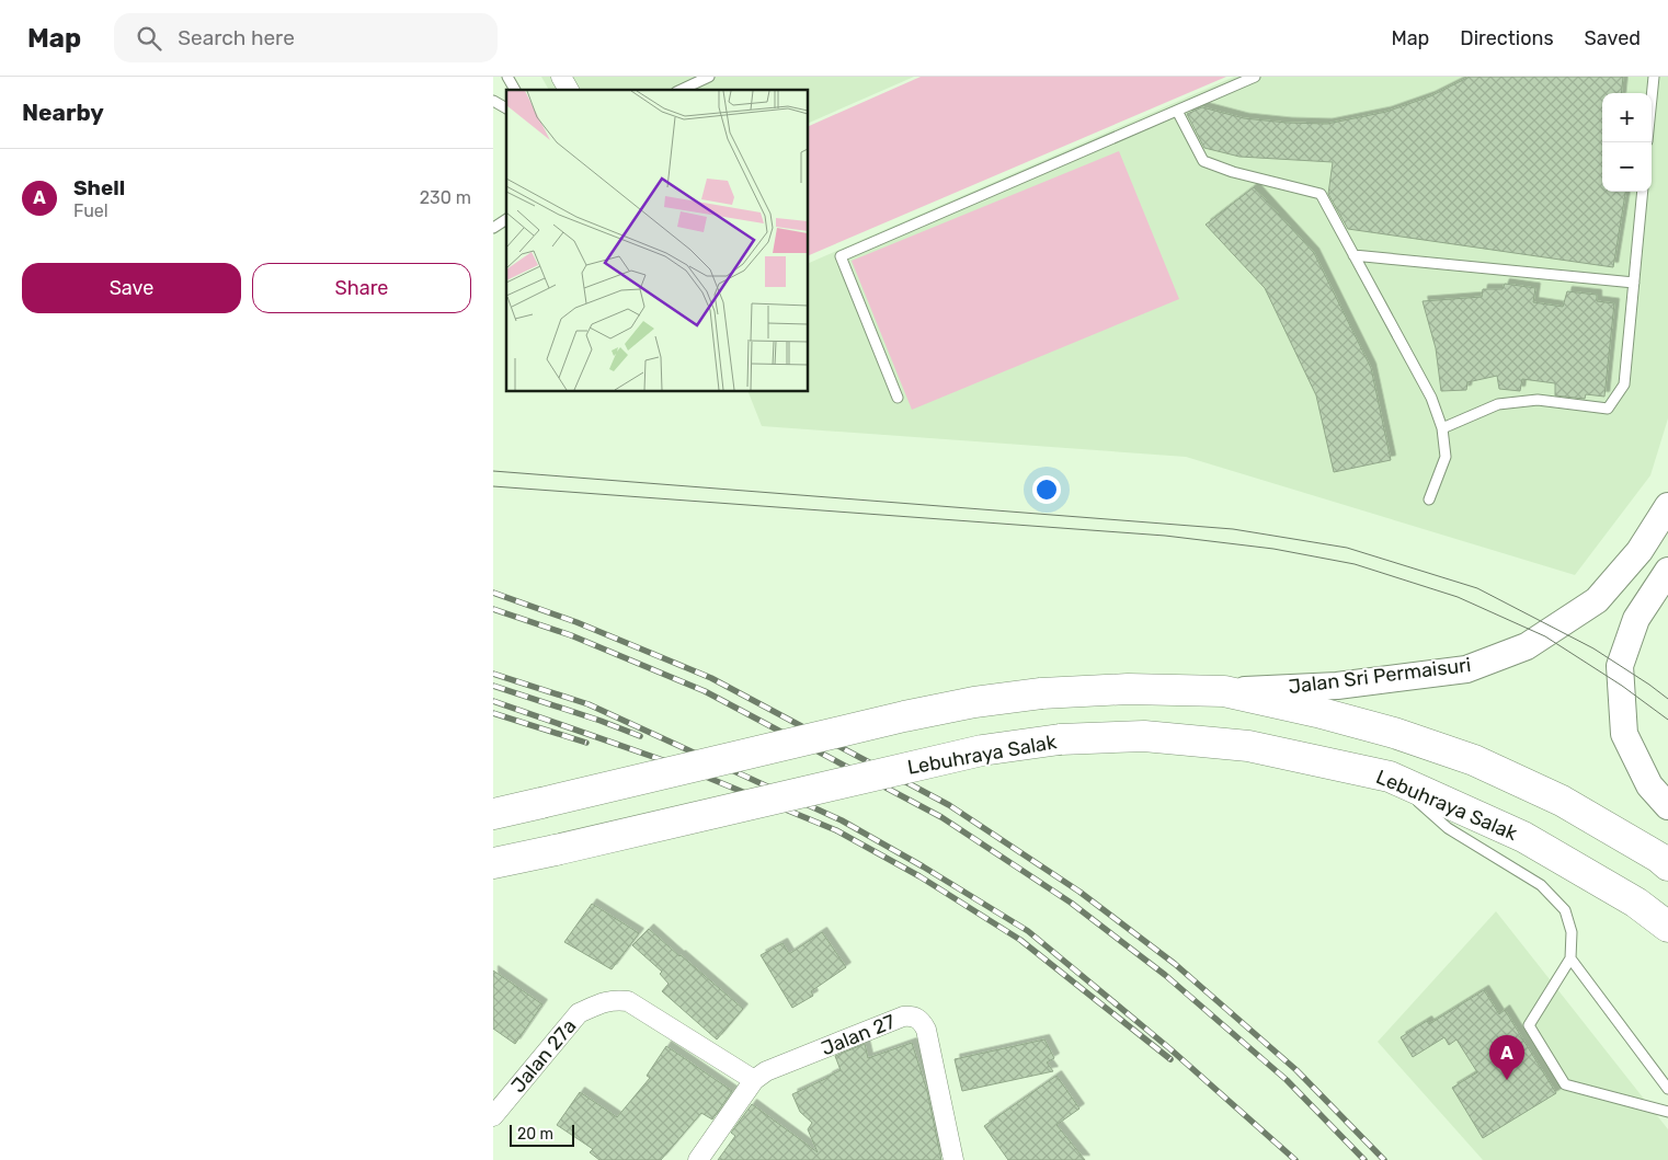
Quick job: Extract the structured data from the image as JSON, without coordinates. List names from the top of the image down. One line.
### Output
{"streets":{"highway":["Lebuhraya Salak"],"main road":["Jalan Sri Permaisuri"],"street":["Jalan 27","Jalan 27a"]},"crossings":[["Jalan 27","Jalan 27a"]],"scale_bar":"20 m","page":{"header":"Map","search":"Search here","nav":["Map","Directions","Saved"],"heading":"Nearby","map_buttons":["+","−"],"list":[{"mark":"A","name":"Shell","note":"Fuel","value":"230 m"}],"buttons":["Save","Share"],"pins":"A","scale":"20 m"}}
